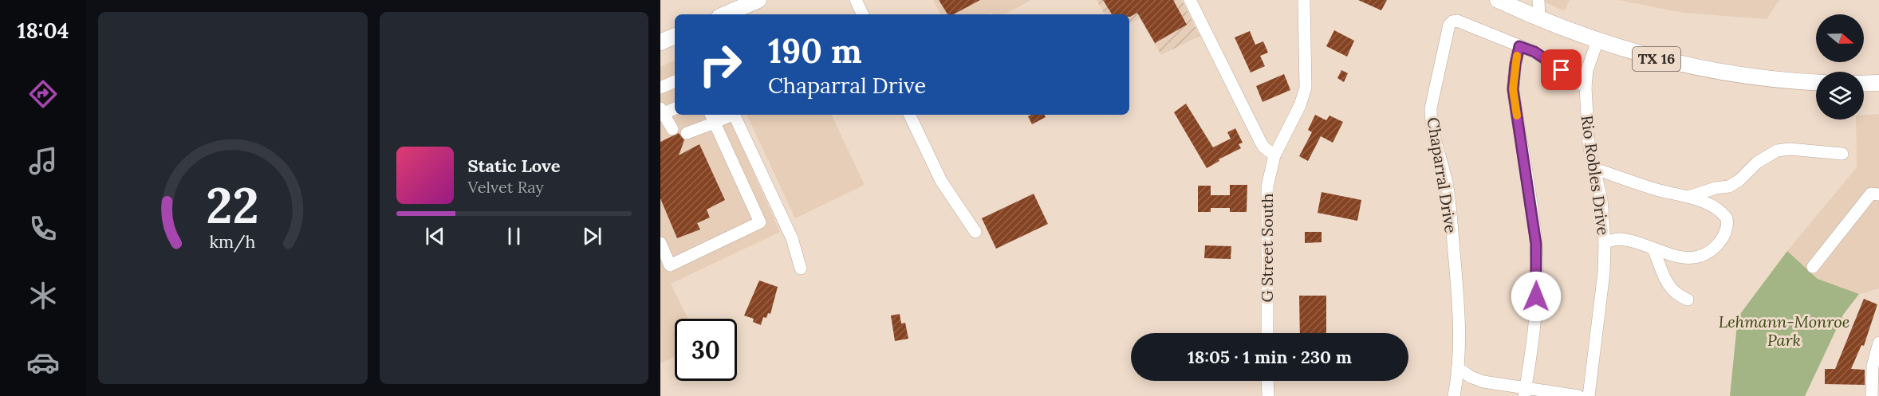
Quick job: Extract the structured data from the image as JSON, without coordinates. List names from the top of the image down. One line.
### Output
{"streets":{"main road":["TX 16"],"street":["Chaparral Drive","Rio Robles Drive","G Street South"]},"crossings":[["TX 16","Rio Robles Drive"],["Chaparral Drive","Rio Robles Drive"]],"parks":["Lehmann-Monroe Park"],"north":"right","page":{"tabs":"18:04","turn":["190 m","Chaparral Drive"],"song":["Static Love","Velvet Ray"],"limit":"30","trip":"18:05 · 1 min · 230 m","gauge":["22","km/h"]}}
